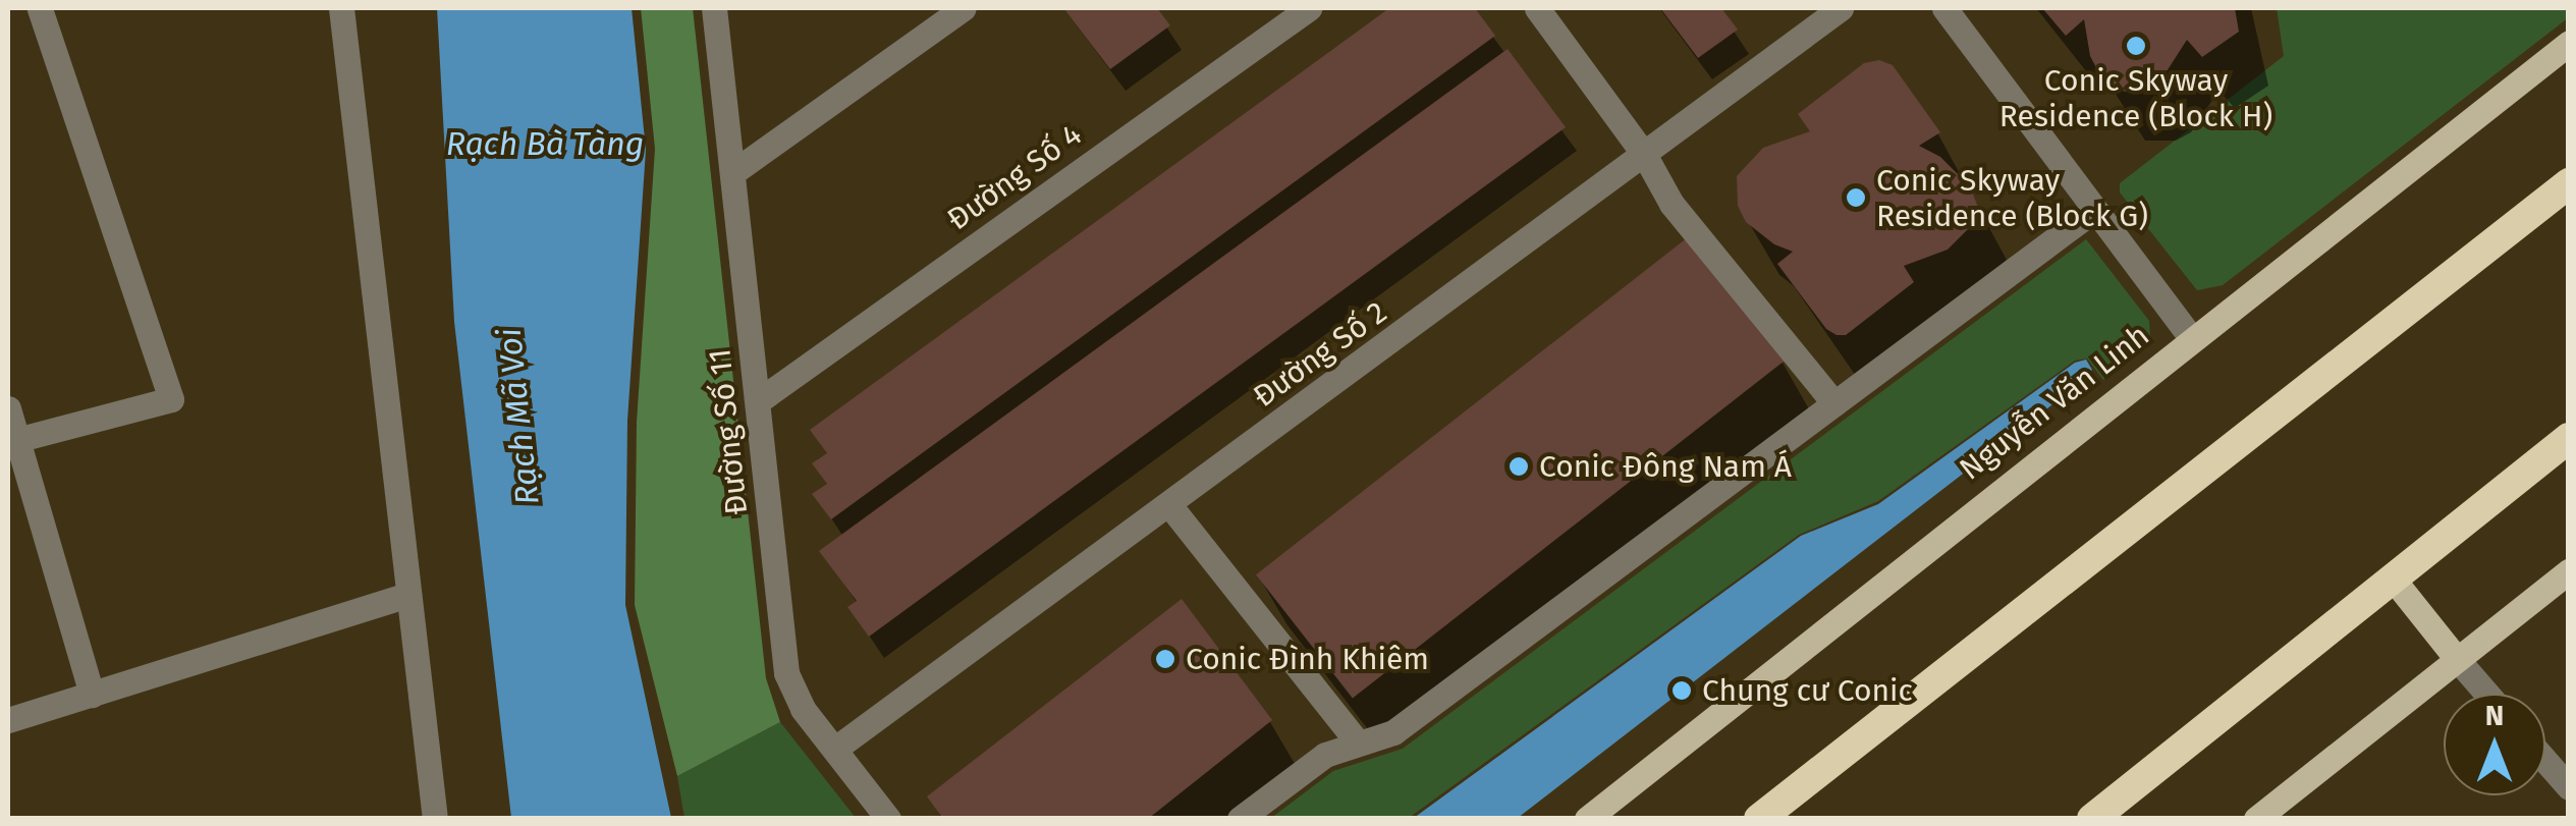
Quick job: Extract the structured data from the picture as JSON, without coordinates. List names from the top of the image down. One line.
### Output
{"streets":{"main road":["Nguyễn Văn Linh"],"street":["Đường Số 4","Đường Số 2","Đường Số 11"]},"crossings":[["Đường Số 4","Đường Số 11"],["Đường Số 2","Đường Số 11"]],"water":["Rạch Bà Tàng","Rạch Mã Voi"],"places":["Conic Skyway Residence (Block H)","Conic Skyway Residence (Block G)","Conic Đông Nam Á","Conic Đình Khiêm","Chung cư Conic"],"north":"top"}
